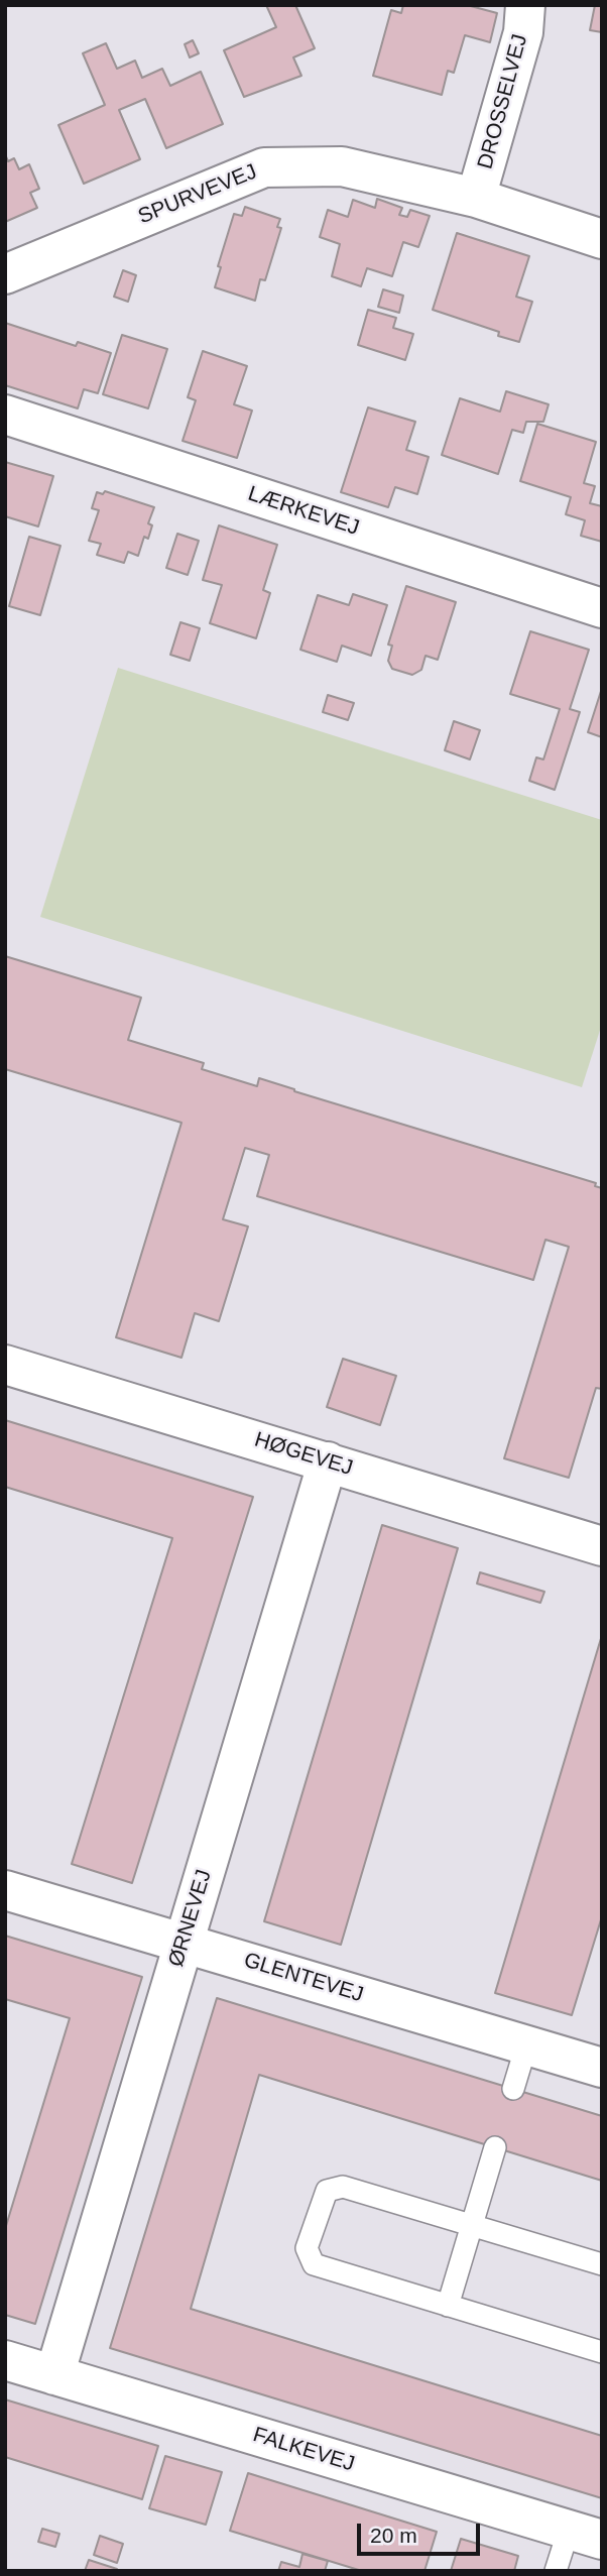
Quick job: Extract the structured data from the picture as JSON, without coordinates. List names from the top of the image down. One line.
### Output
{"streets":{"street":["DROSSELVEJ","SPURVEVEJ","LÆRKEVEJ","HØGEVEJ","ØRNEVEJ","GLENTEVEJ","FALKEVEJ"]},"crossings":[["DROSSELVEJ","SPURVEVEJ"],["HØGEVEJ","ØRNEVEJ"],["ØRNEVEJ","GLENTEVEJ"],["ØRNEVEJ","FALKEVEJ"]],"scale_bar":"20 m"}
